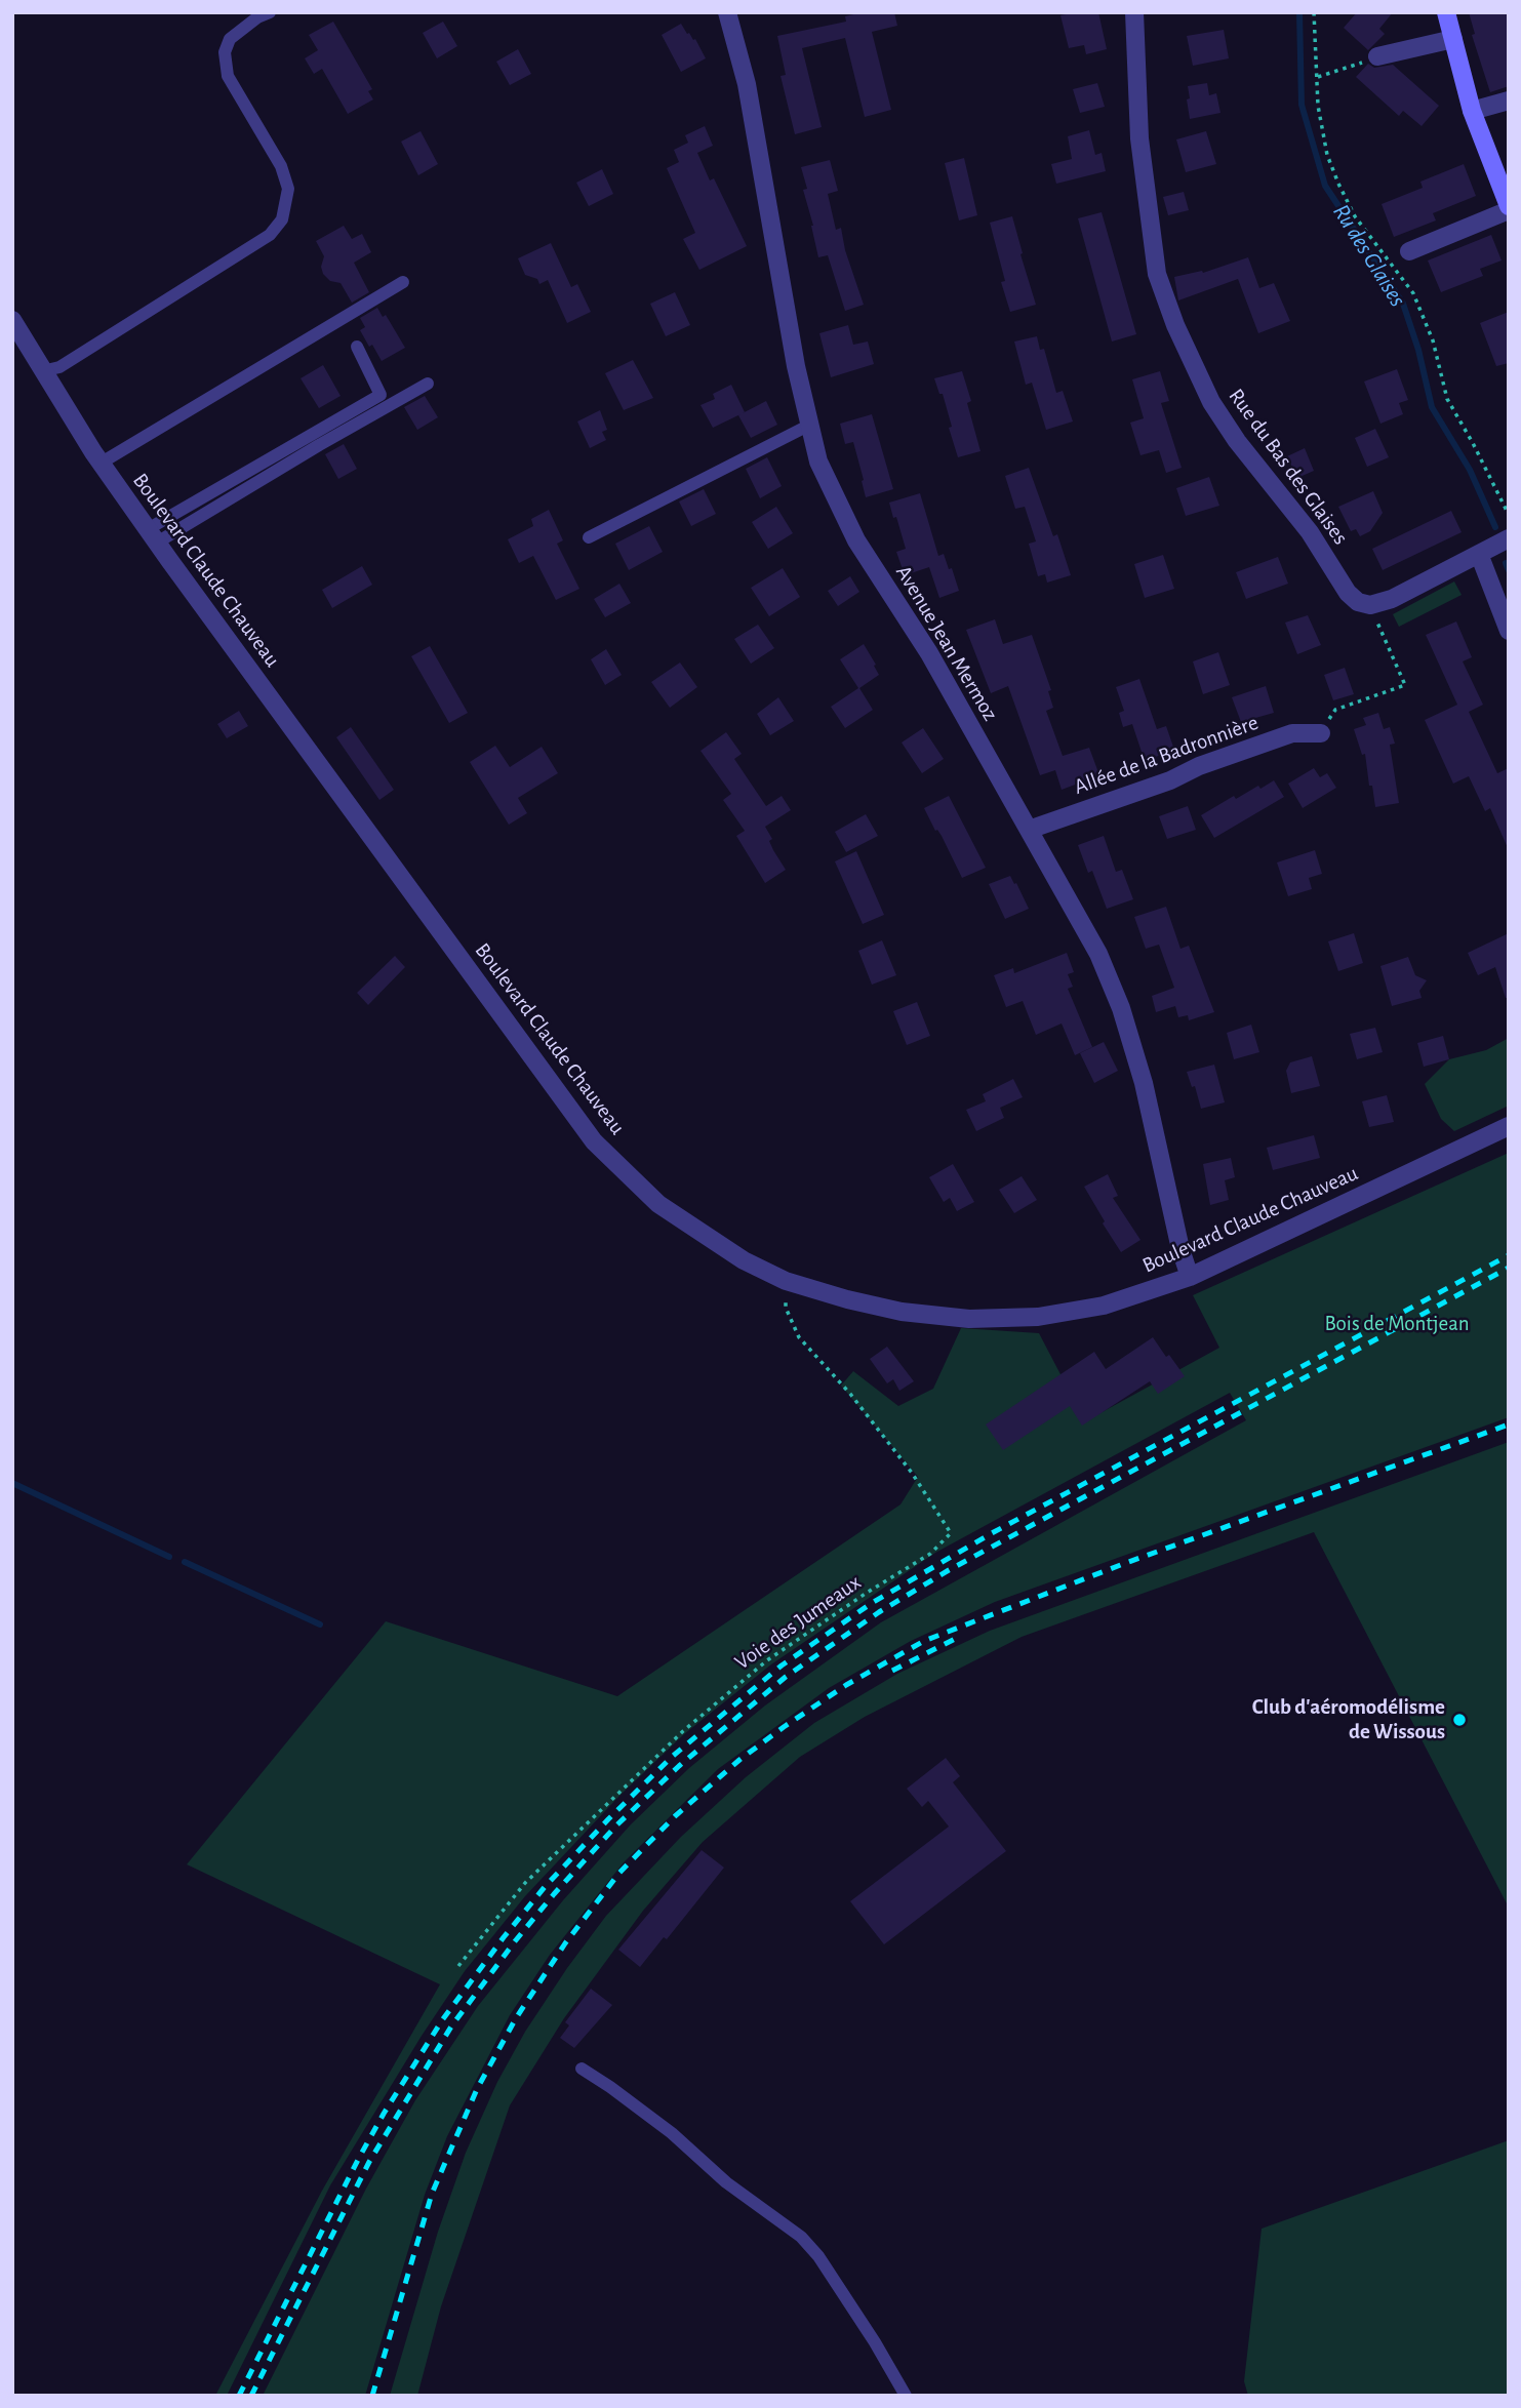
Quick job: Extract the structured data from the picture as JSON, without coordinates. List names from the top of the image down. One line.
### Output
{"streets":{"street":["Rue du Bas des Glaises","Boulevard Claude Chauveau","Avenue Jean Mermoz","Allée de la Badronnière"],"path":["Voie des Jumeaux"]},"crossings":[["Boulevard Claude Chauveau","Avenue Jean Mermoz"],["Boulevard Claude Chauveau","Voie des Jumeaux"],["Avenue Jean Mermoz","Allée de la Badronnière"]],"water":["Ru des Glaises"],"parks":["Bois de Montjean"],"places":["Club d'aéromodélisme de Wissous"]}
